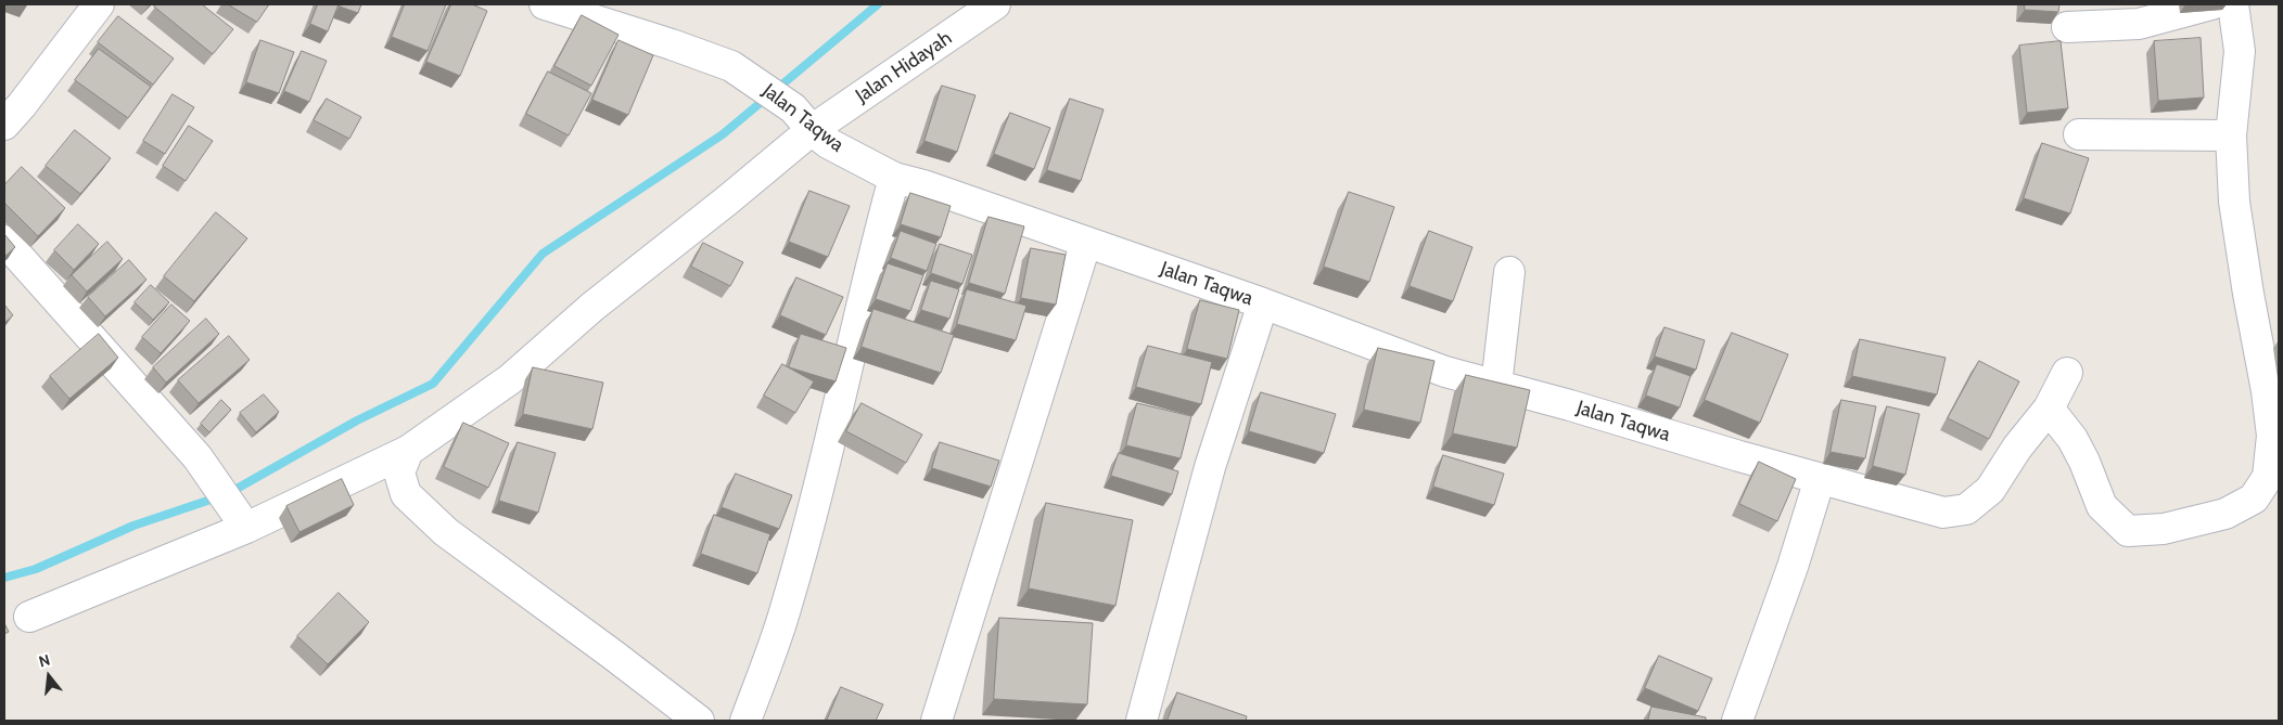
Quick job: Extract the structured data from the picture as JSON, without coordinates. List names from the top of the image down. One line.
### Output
{"streets":{"street":["Jalan Hidayah","Jalan Taqwa"]},"crossings":[["Jalan Hidayah","Jalan Taqwa"]],"north":"top"}
